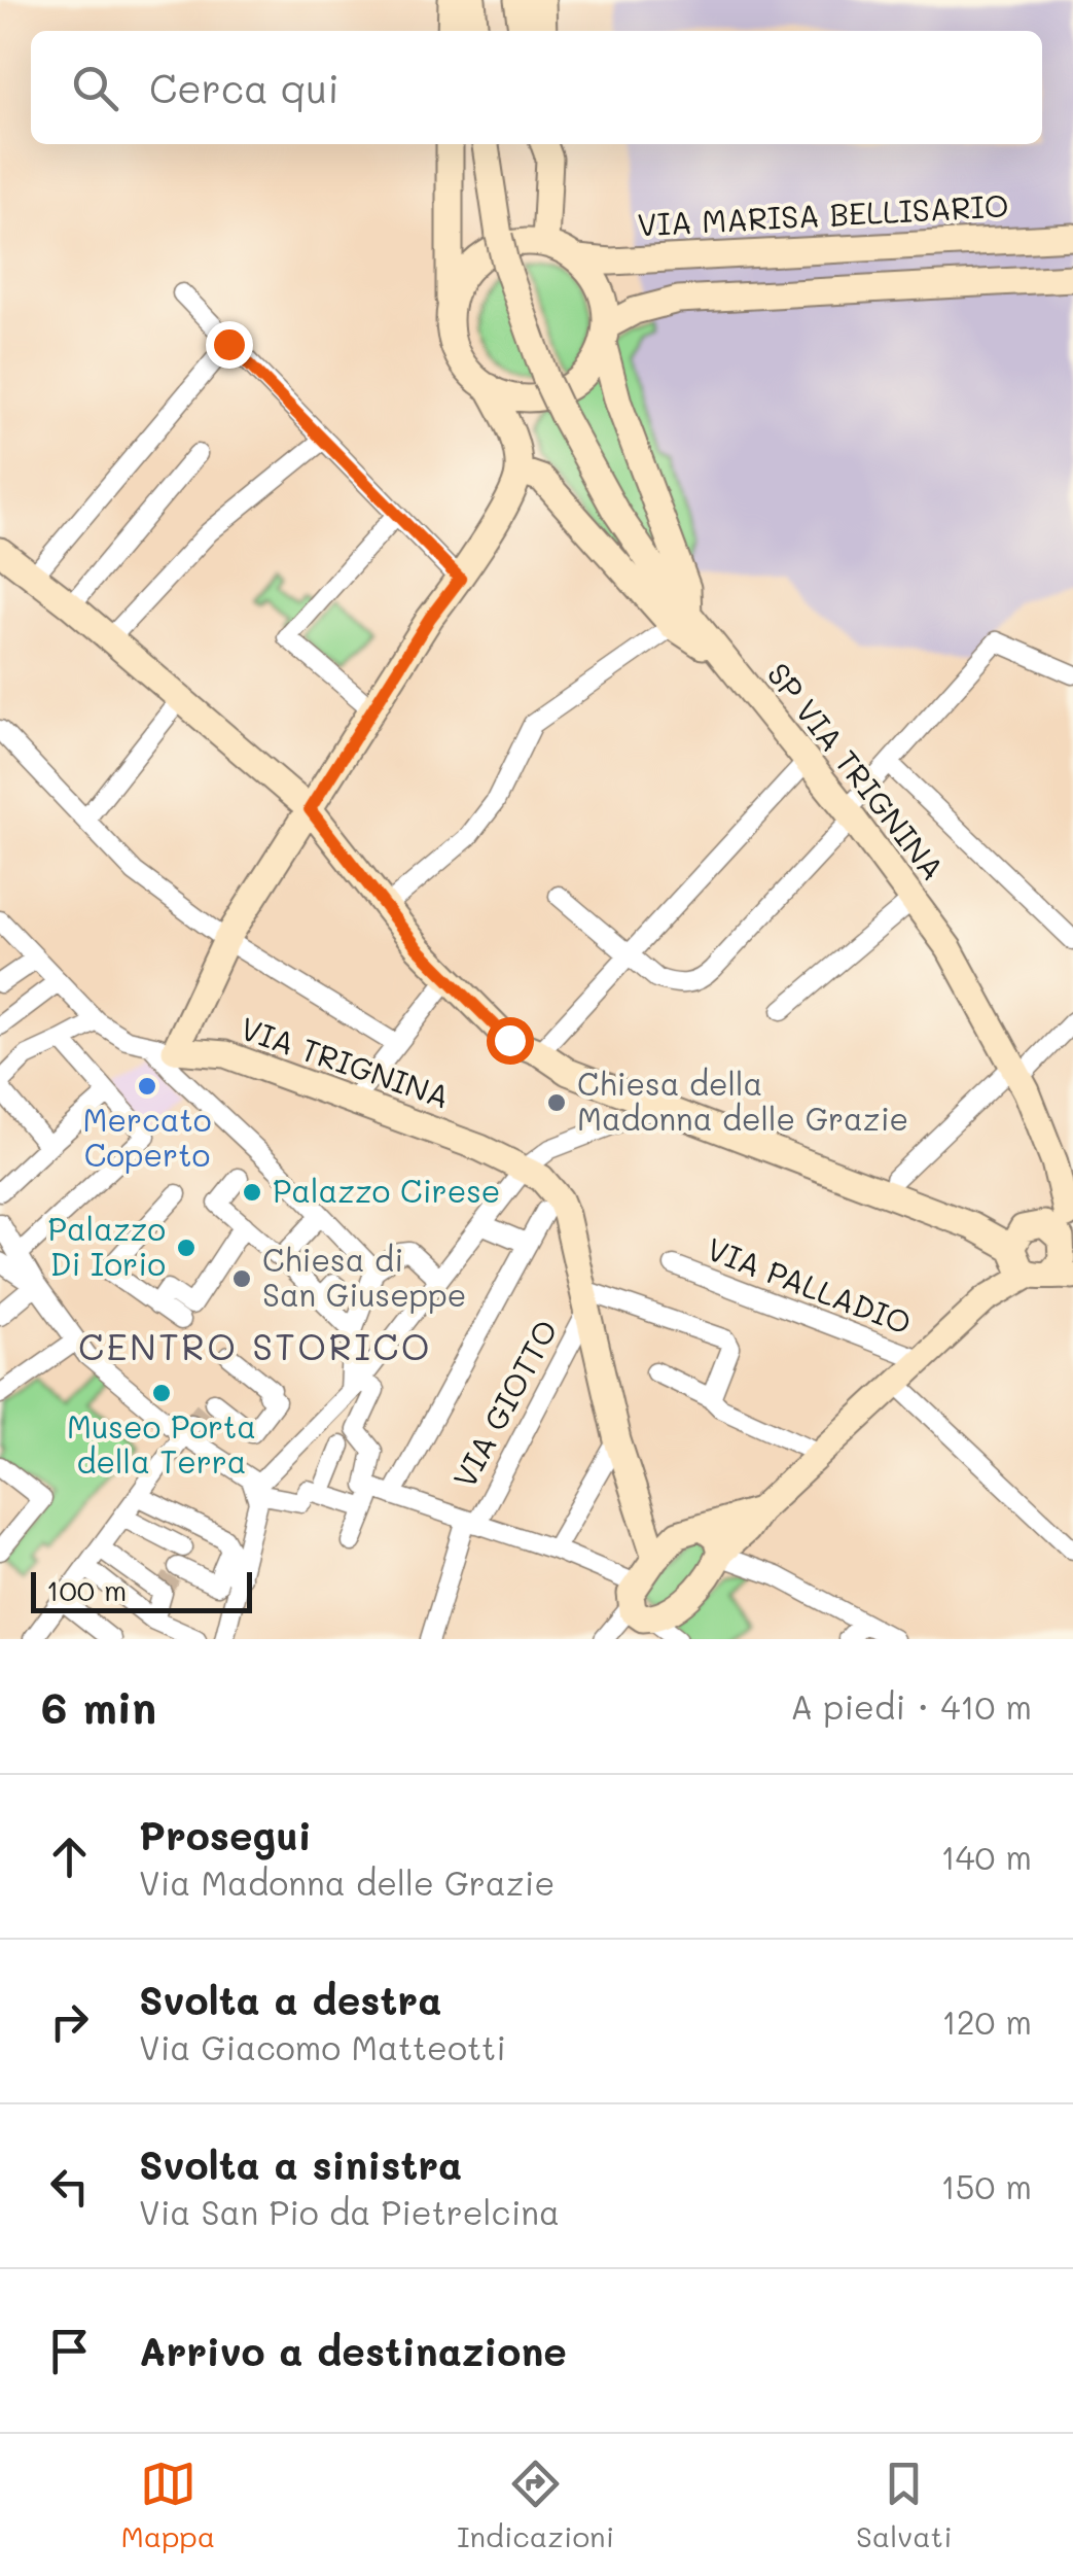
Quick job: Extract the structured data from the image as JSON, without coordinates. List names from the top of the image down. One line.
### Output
{"streets":{"street":["VIA MARISA BELLISARIO","SP VIA TRIGNINA","VIA TRIGNINA","VIA PALLADIO","VIA GIOTTO"]},"crossings":[["VIA MARISA BELLISARIO","SP VIA TRIGNINA"],["VIA TRIGNINA","VIA GIOTTO"]],"districts":["CENTRO STORICO"],"places":["Mercato Coperto","Chiesa della Madonna delle Grazie","Palazzo Cirese","Palazzo Di Iorio","Chiesa di San Giuseppe","Museo Porta della Terra"],"scale_bar":"100 m","page":{"search":"Cerca qui","scale":"100 m","heading":["6 min","A piedi · 410 m"],"list":[["Prosegui","Via Madonna delle Grazie","140 m"],["Svolta a destra","Via Giacomo Matteotti","120 m"],["Svolta a sinistra","Via San Pio da Pietrelcina","150 m"],"Arrivo a destinazione"],"nav":["Mappa","Indicazioni","Salvati"]}}
